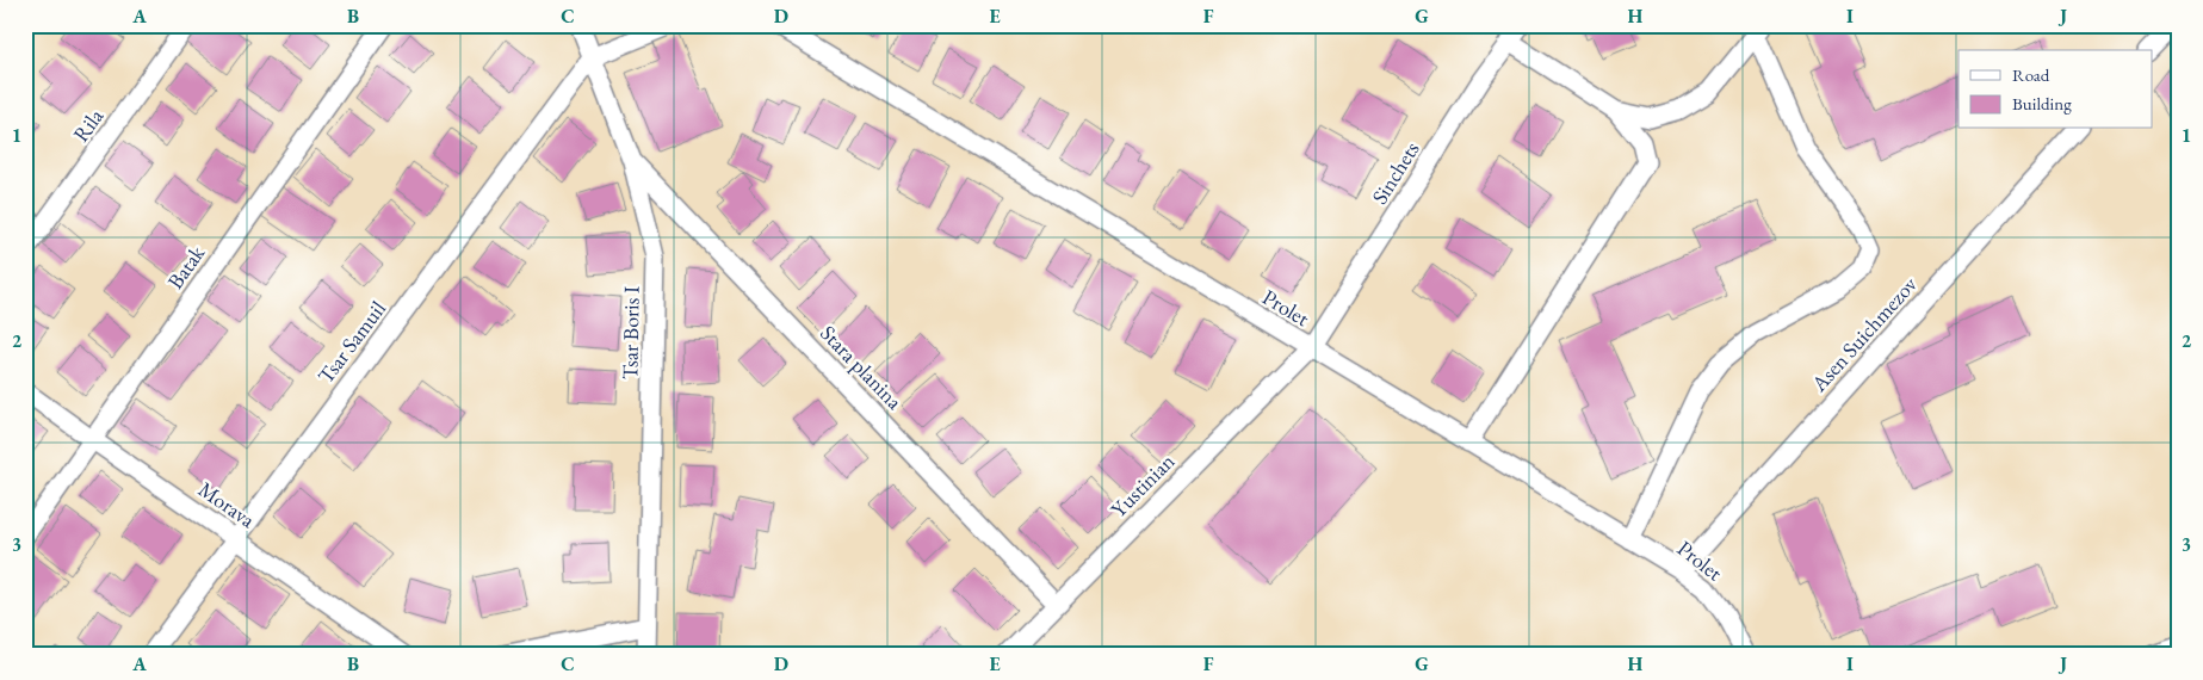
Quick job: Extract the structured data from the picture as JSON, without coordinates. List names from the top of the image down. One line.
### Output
{"streets":{"street":["Rila","Sinchets","Batak","Prolet","Tsar Boris I","Asen Suichmezov","Tsar Samuil","Stara planina","Yustinian","Morava"]},"crossings":[["Sinchets","Prolet"],["Sinchets","Yustinian"],["Batak","Morava"],["Prolet","Asen Suichmezov"],["Prolet","Yustinian"],["Tsar Boris I","Tsar Samuil"],["Tsar Boris I","Stara planina"],["Tsar Samuil","Morava"],["Stara planina","Yustinian"]],"legend":["Road","Building"],"grid":{"columns":["A","B","C","D","E","F","G","H","I","J"],"rows":["1","2","3"]}}
